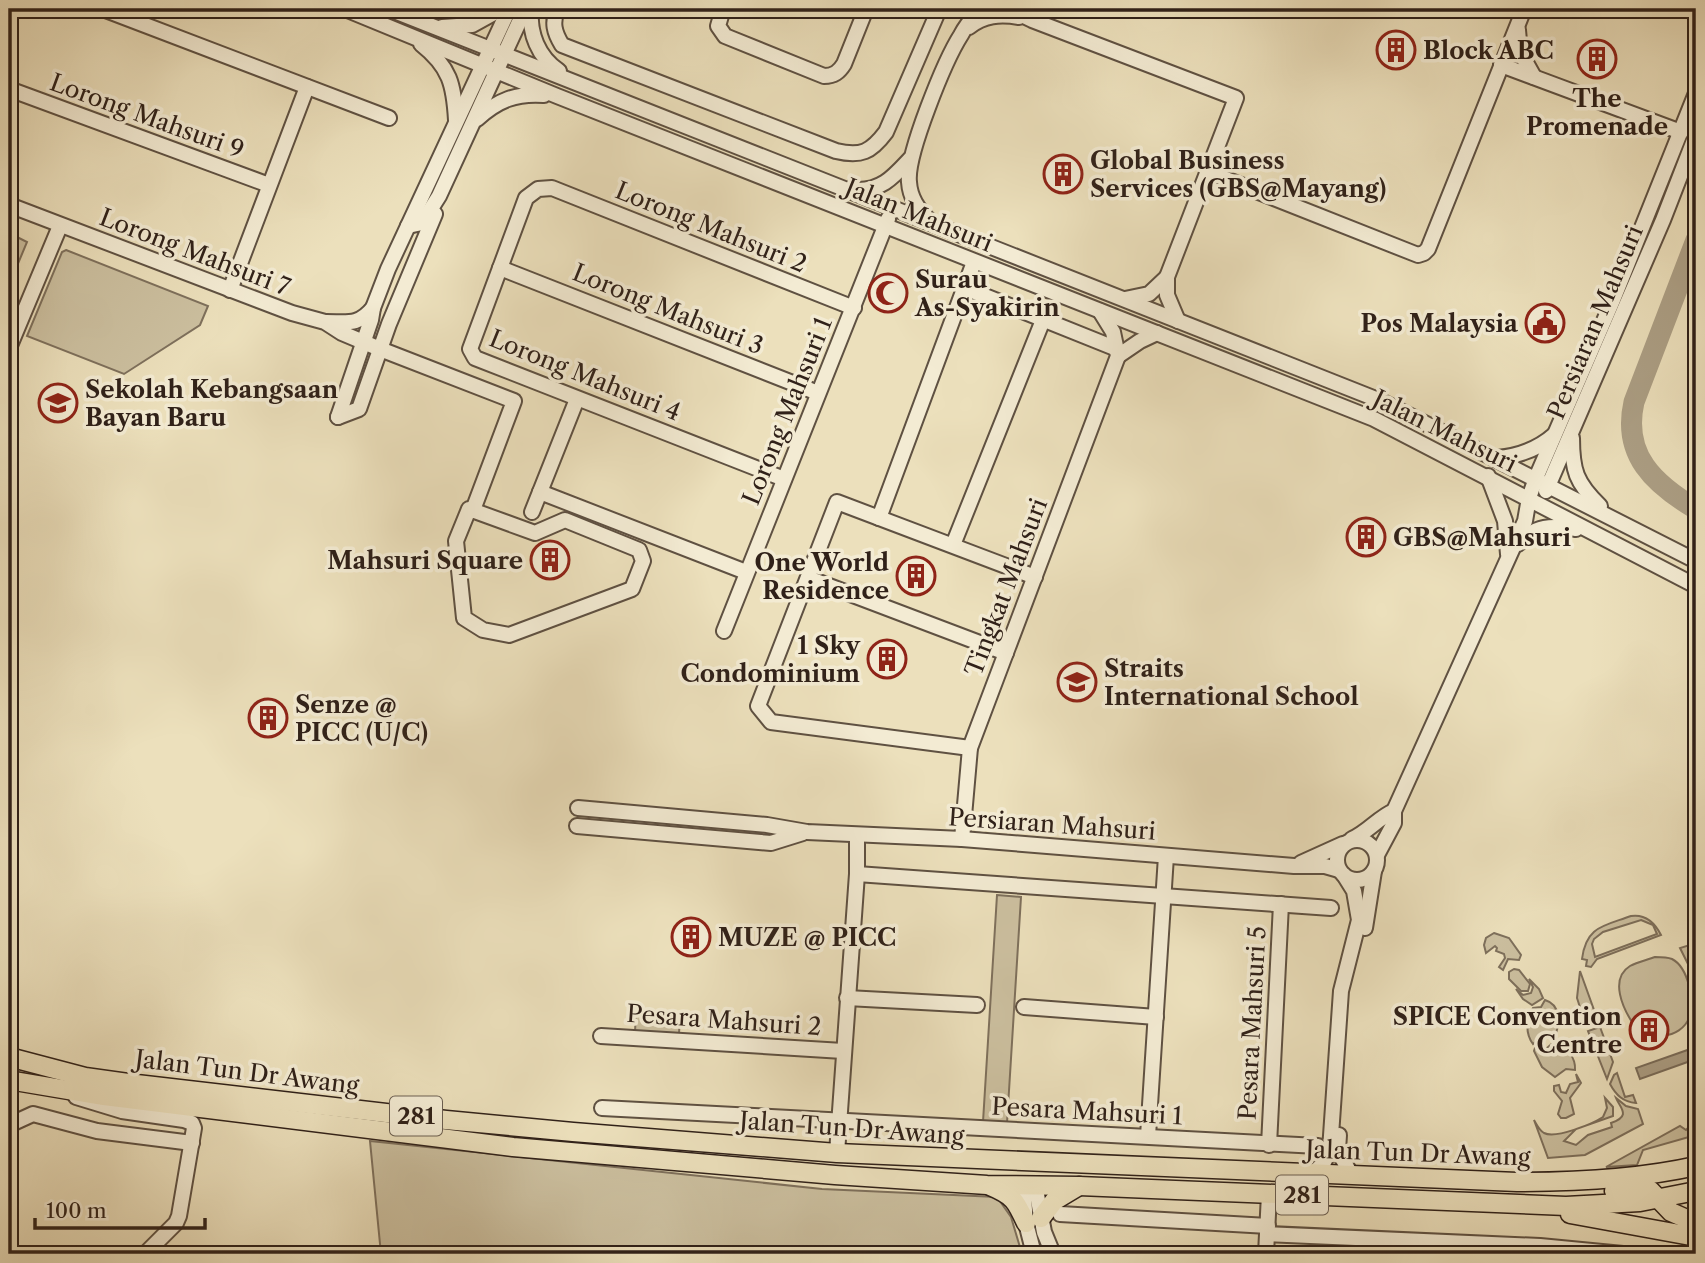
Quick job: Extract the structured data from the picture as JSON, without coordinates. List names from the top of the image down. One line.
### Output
{"streets":{"main road":["Jalan Tun Dr Awang","281"],"street":["Lorong Mahsuri 9","Jalan Mahsuri","Lorong Mahsuri 2","Lorong Mahsuri 7","Lorong Mahsuri 3","Persiaran Mahsuri","Lorong Mahsuri 4","Lorong Mahsuri 1","Tingkat Mahsuri","Pesara Mahsuri 2","Pesara Mahsuri 5","Pesara Mahsuri 1"]},"crossings":[["Jalan Mahsuri","Persiaran Mahsuri"],["Jalan Mahsuri","Lorong Mahsuri 1"],["Lorong Mahsuri 2","Lorong Mahsuri 4"],["Lorong Mahsuri 2","Lorong Mahsuri 1"],["Lorong Mahsuri 3","Lorong Mahsuri 4"],["Lorong Mahsuri 3","Lorong Mahsuri 1"],["Persiaran Mahsuri","Tingkat Mahsuri"],["Lorong Mahsuri 4","Lorong Mahsuri 1"],["Pesara Mahsuri 5","Pesara Mahsuri 1"]],"places":{"building":["Block ABC","The Promenade","Global Business Services (GBS@Mayang)","GBS@Mahsuri","Mahsuri Square","One World Residence","1 Sky Condominium","Senze @ PICC (U/C)","MUZE @ PICC","SPICE Convention Centre"],"mosque":["Surau As-Syakirin"],"public building":["Pos Malaysia"],"school or university":["Sekolah Kebangsaan Bayan Baru","Straits International School"]},"scale_bar":"100 m"}
